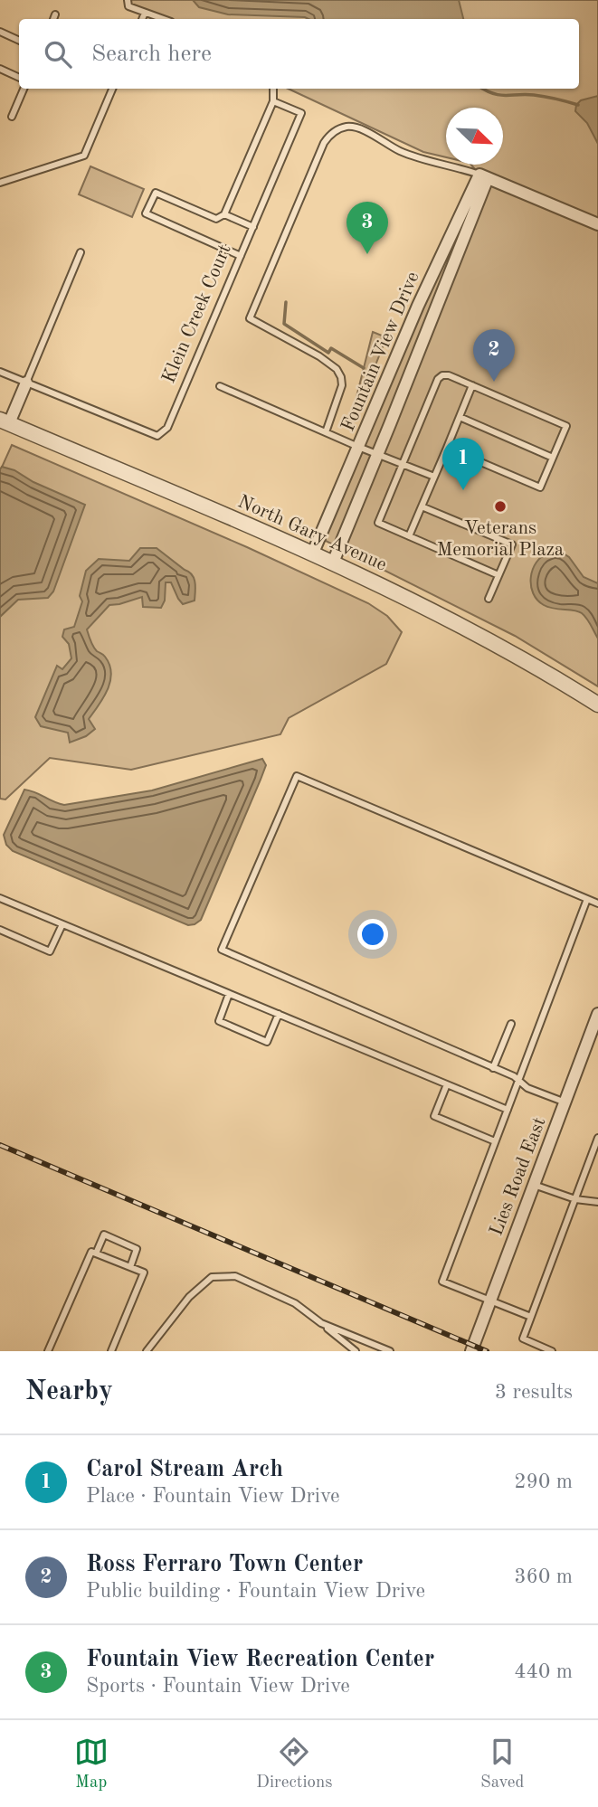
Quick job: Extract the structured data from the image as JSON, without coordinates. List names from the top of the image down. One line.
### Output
{"streets":{"street":["Fountain View Drive","North Gary Avenue","Lies Road East"],"lane":["Klein Creek Court"]},"crossings":[["Fountain View Drive","North Gary Avenue"]],"places":["Veterans Memorial Plaza"],"north":"bottom right","page":{"search":"Search here","pins":["3","2","1"],"heading":["Nearby","3 results"],"list":[{"mark":"1","name":"Carol Stream Arch","note":"Place · Fountain View Drive","value":"290 m"},{"mark":"2","name":"Ross Ferraro Town Center","note":"Public building · Fountain View Drive","value":"360 m"},{"mark":"3","name":"Fountain View Recreation Center","note":"Sports · Fountain View Drive","value":"440 m"}],"nav":["Map","Directions","Saved"]}}
